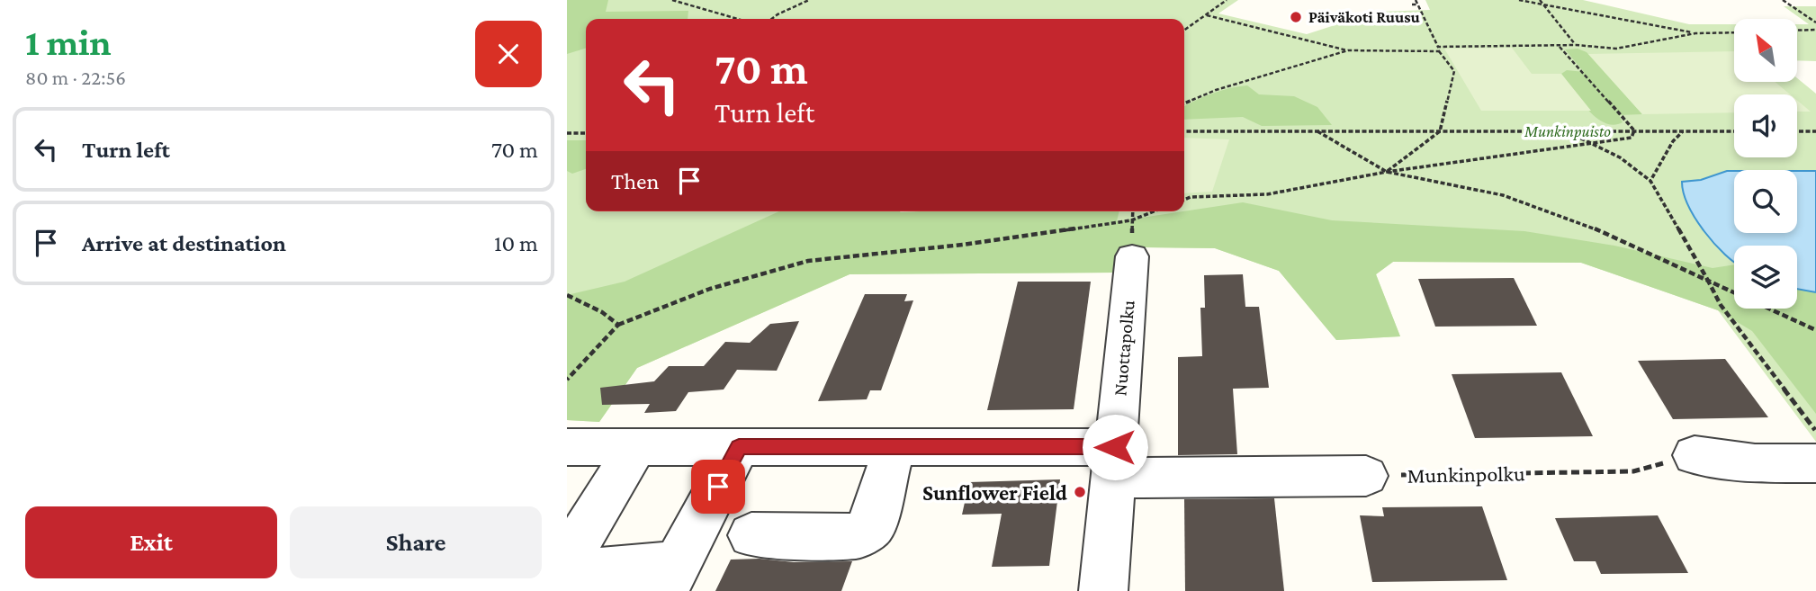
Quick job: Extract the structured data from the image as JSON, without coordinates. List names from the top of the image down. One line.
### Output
{"streets":{"street":["Nuottapolku"],"path":["Munkinpolku"]},"parks":["Munkinpuisto"],"places":["Päiväkoti Ruusu","Sunflower Field"],"north":"top left","page":{"heading":["1 min","80 m · 22:56"],"turn":["70 m","Turn left"],"list":[{"name":"Turn left","value":"70 m"},{"name":"Arrive at destination","value":"10 m"}],"then":"Then","buttons":["Exit","Share"]}}
